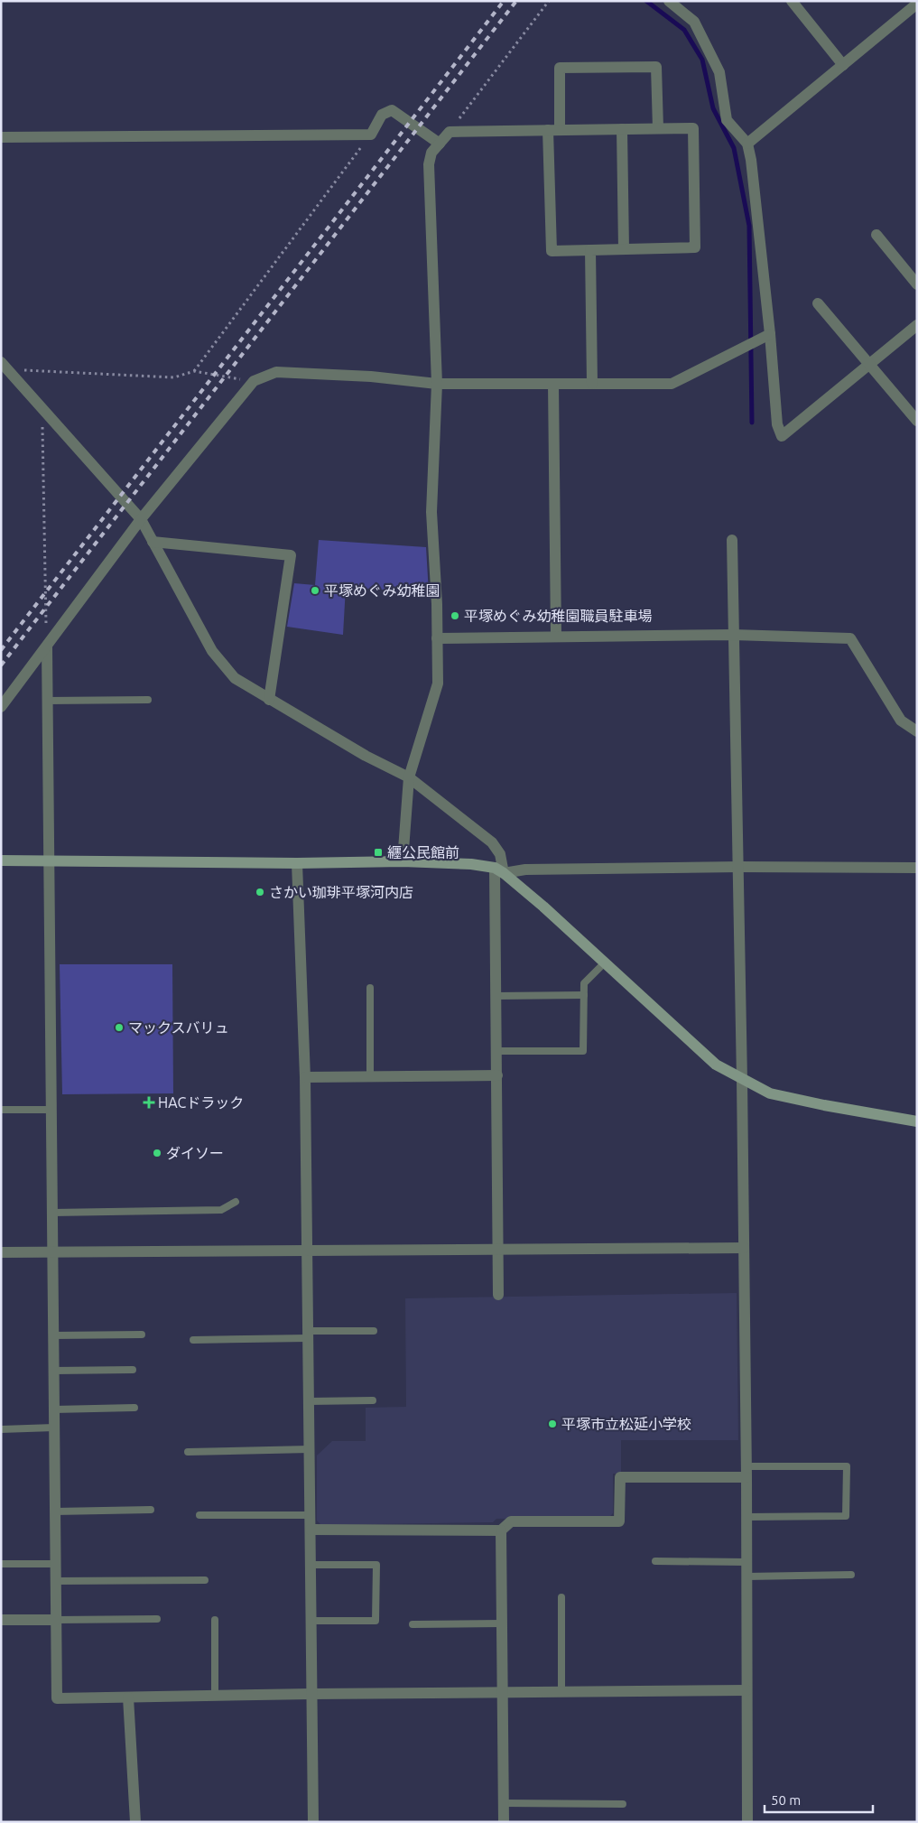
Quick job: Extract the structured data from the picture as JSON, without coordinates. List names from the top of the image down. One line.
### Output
{"places":{"other":["平塚めぐみ幼稚園","平塚めぐみ幼稚園職員駐車場","さかい珈琲平塚河内店","マックスバリュ","ダイソー","平塚市立松延小学校"],"transit":["纒公民館前"],"health":["HACドラック"]},"scale_bar":"50 m"}
